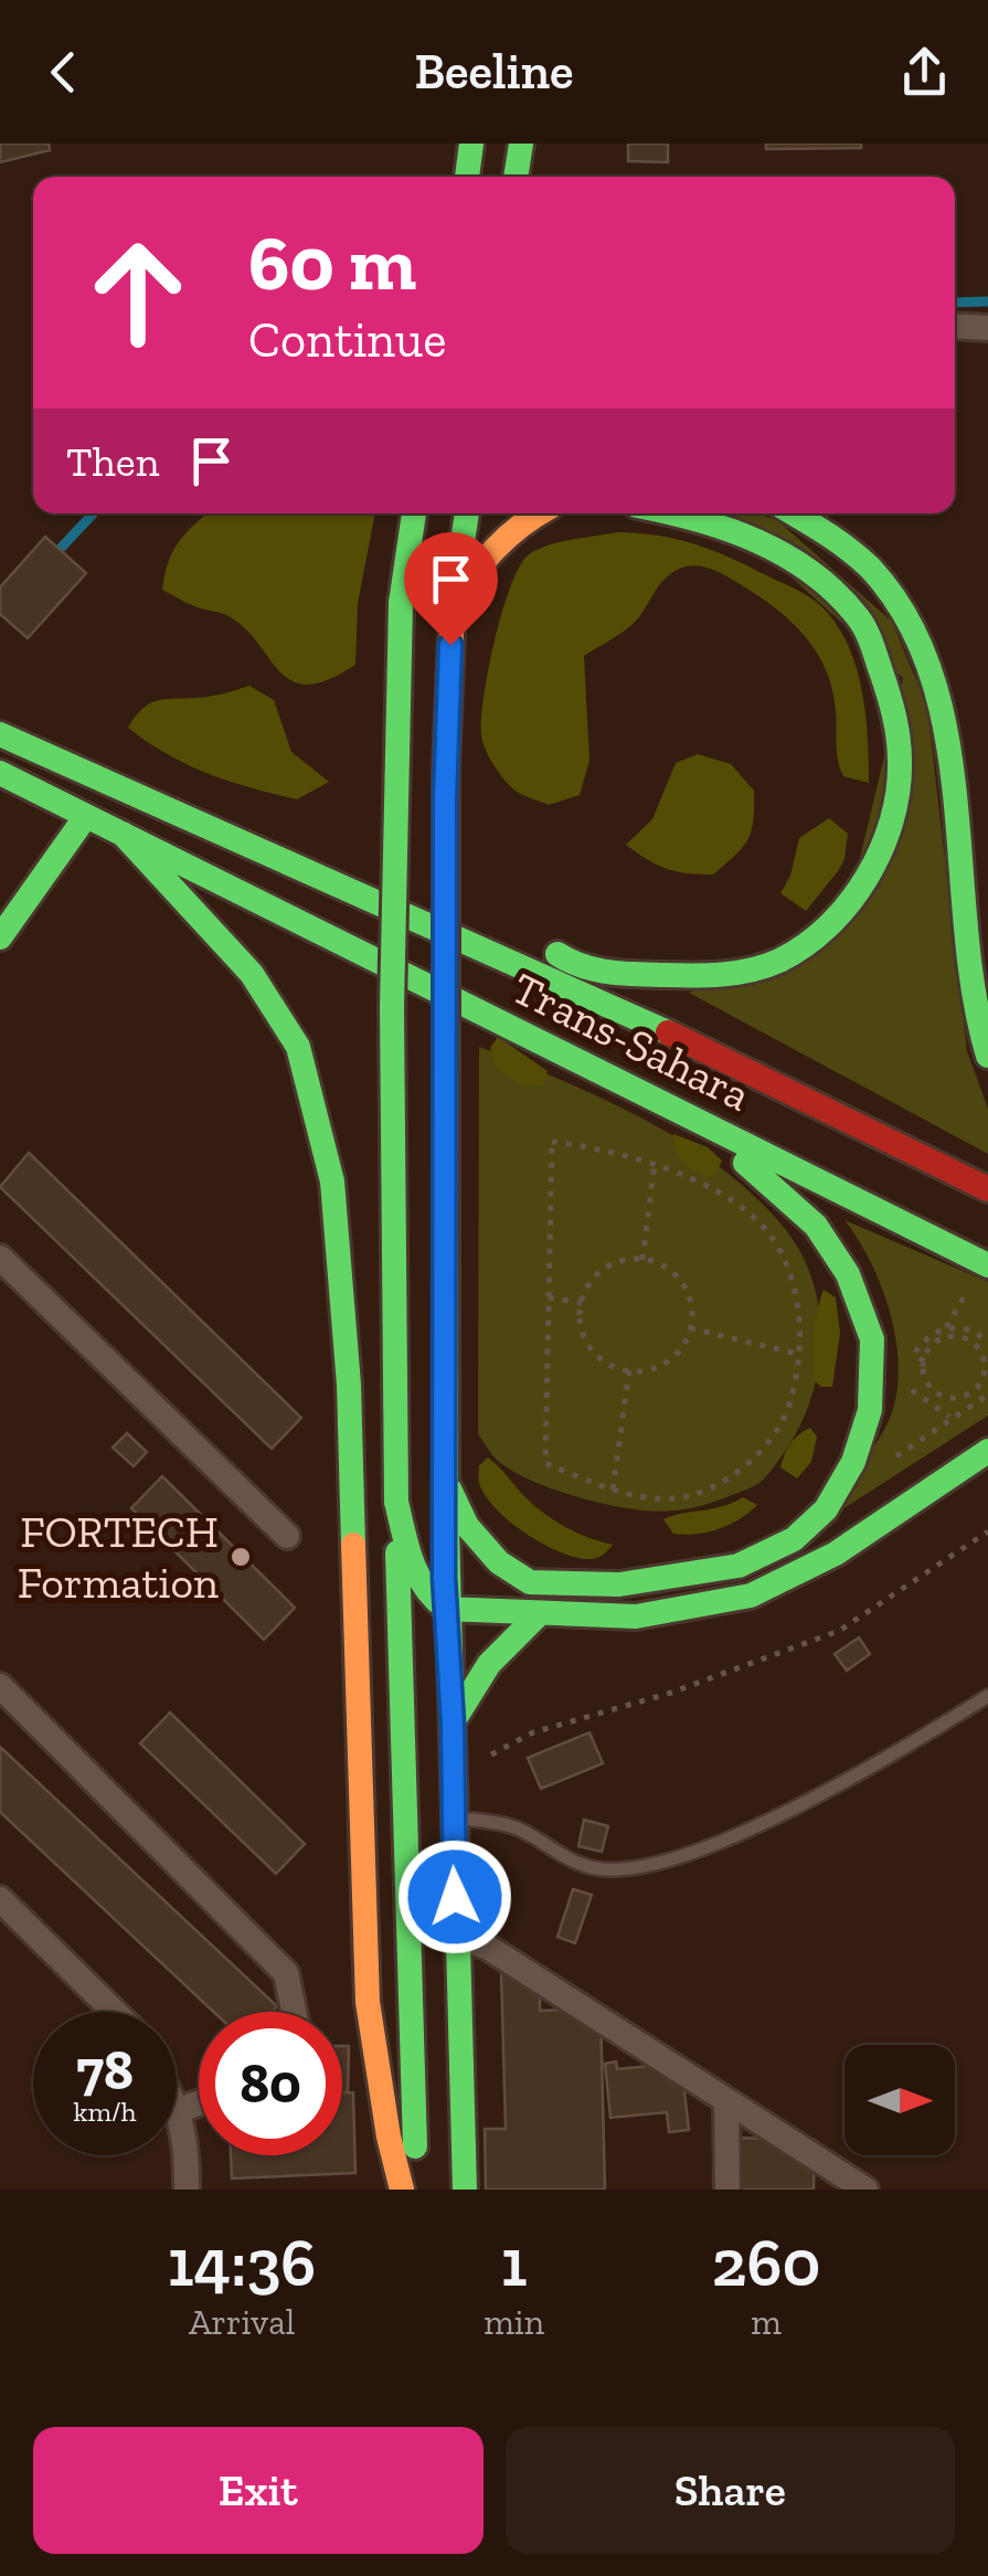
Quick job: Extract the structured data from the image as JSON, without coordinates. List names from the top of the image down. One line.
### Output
{"streets":{"main road":["Trans-Sahara"]},"places":["FORTECH Formation"],"north":"right","page":{"header":"Beeline","turn":["60 m","Continue"],"then":"Then","speed":"78 km/h","limit":"80","eta":["14:36","Arrival","1","min","260","m"],"buttons":["Exit","Share"]}}
